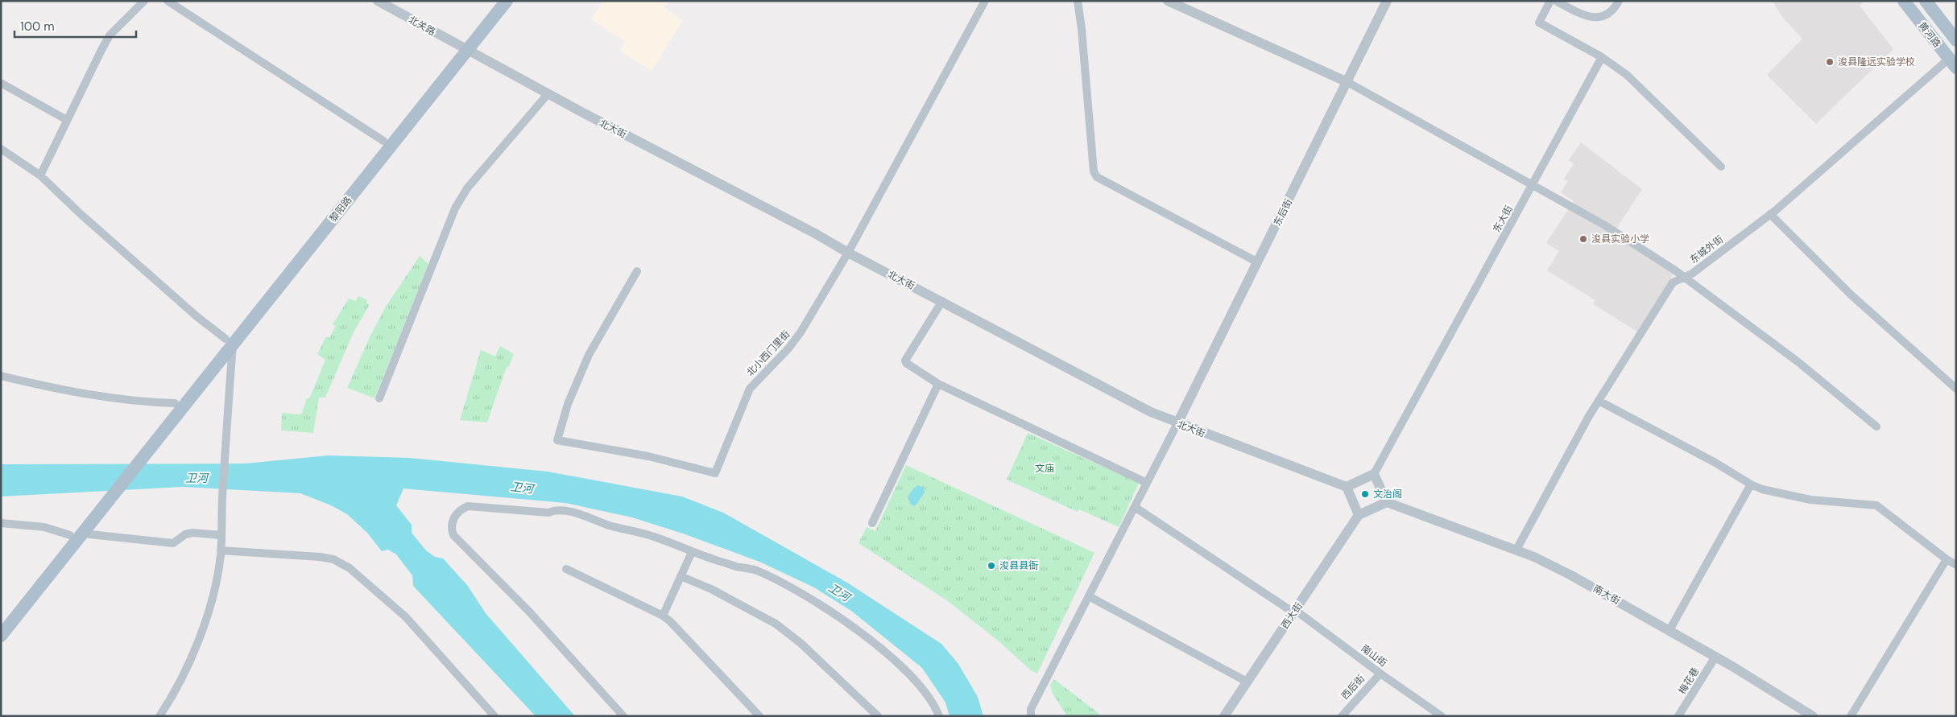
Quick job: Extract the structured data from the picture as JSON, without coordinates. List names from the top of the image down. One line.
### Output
{"streets":{"main road":["黄河路","黎阳路"],"street":["北关路","北大街","东后街","东大街","东城外街","北小西门里街","南大街","西大街","南山街","梅花巷","西后街"]},"crossings":[["北关路","北大街"],["北关路","黎阳路"],["黄河路","东城外街"],["北大街","黎阳路"],["北大街","东后街"],["北大街","北小西门里街"],["东城外街","南大街"],["南大街","梅花巷"],["西大街","南山街"],["南山街","西后街"]],"water":["卫河"],"parks":["文庙"],"places":["浚县隆远实验学校","浚县实验小学","文治阁","浚县县衙"],"scale_bar":"100 m"}
